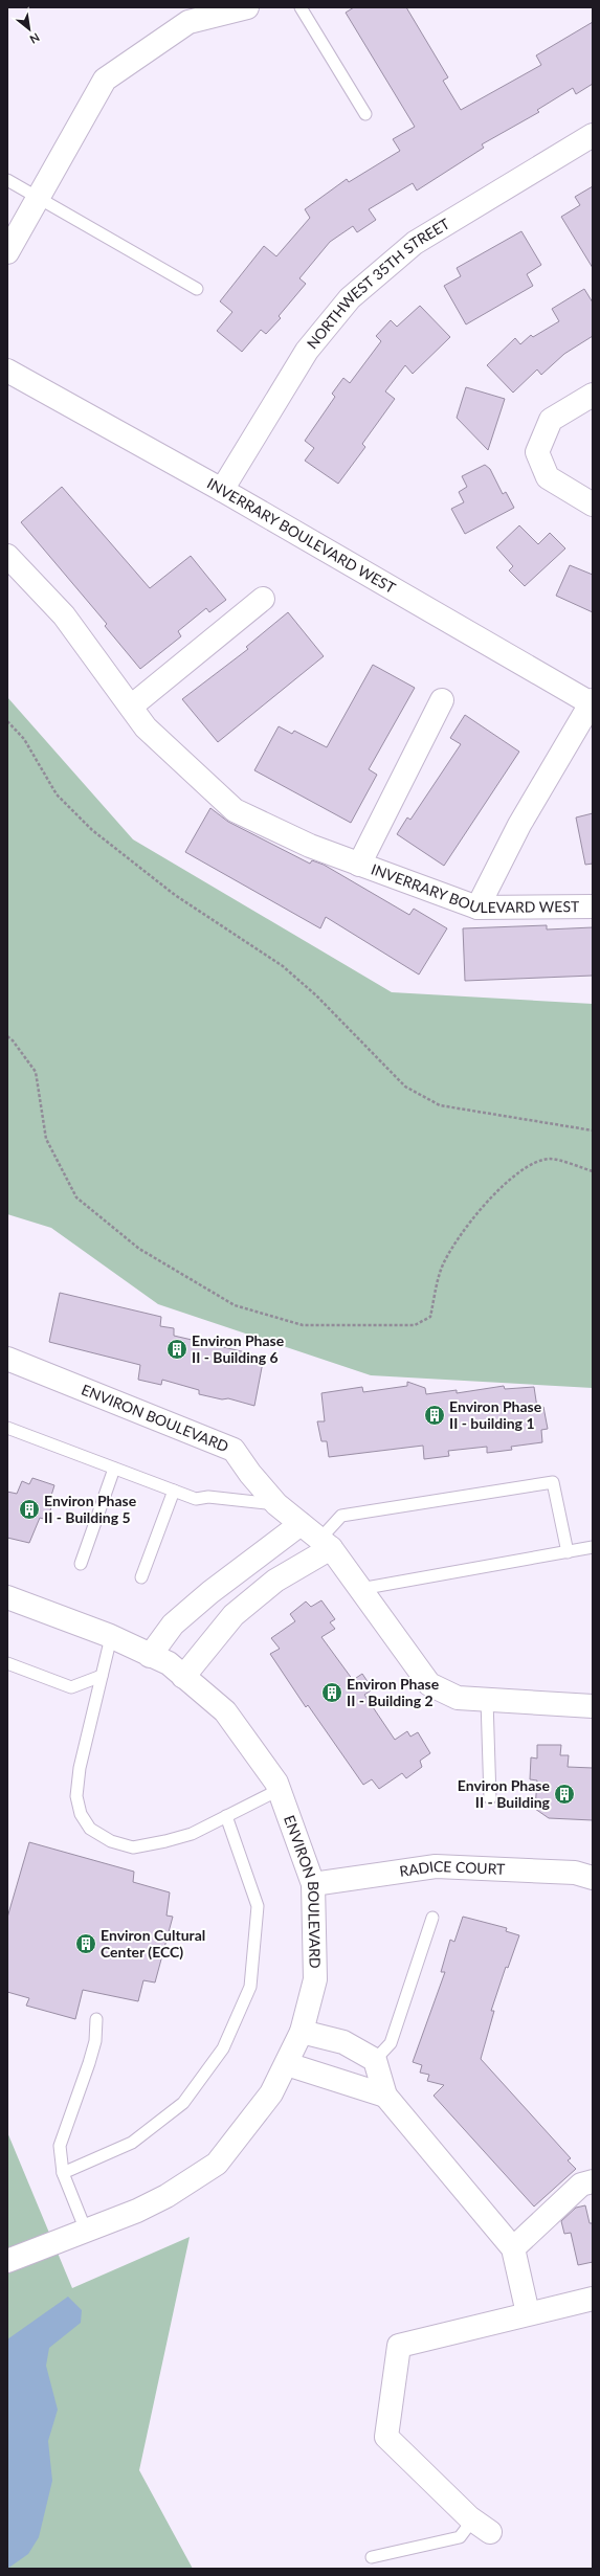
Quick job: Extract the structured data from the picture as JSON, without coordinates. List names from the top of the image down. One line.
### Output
{"streets":{"street":["NORTHWEST 35TH STREET","INVERRARY BOULEVARD WEST","ENVIRON BOULEVARD","RADICE COURT"]},"crossings":[["NORTHWEST 35TH STREET","INVERRARY BOULEVARD WEST"],["ENVIRON BOULEVARD","RADICE COURT"]],"places":{"building":["Environ Phase II - Building 6","Environ Phase II - building 1","Environ Phase II - Building 5","Environ Phase II - Building 2","Environ Phase II - Building","Environ Cultural Center (ECC)"]},"north":"bottom right"}
